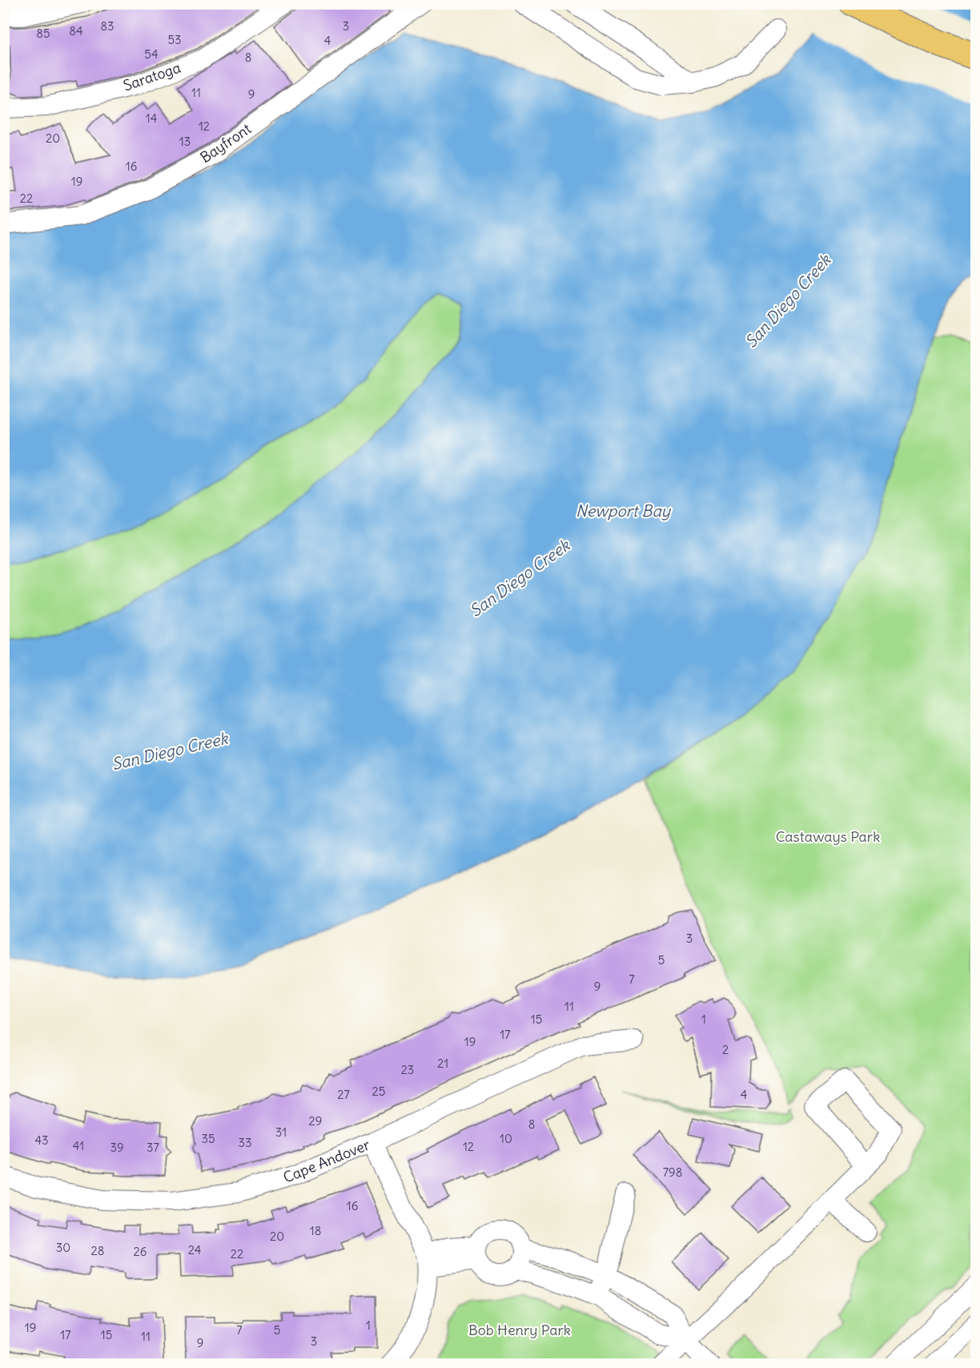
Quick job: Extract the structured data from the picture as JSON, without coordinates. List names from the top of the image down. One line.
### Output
{"streets":{"street":["Saratoga","Bayfront","Cape Andover"]},"water":["San Diego Creek","Newport Bay"],"parks":["Castaways Park","Bob Henry Park"],"house_numbers":["83","3","84","85","53","4","54","8","11","9","14","12","20","13","16","19","22","3","5","7","9","11","15","1","17","19","2","21","23","25","27","4","29","8","31","35","10","43","33","41","12","39","37","798","16","18","20","30","24","28","26","22","1","19","7","5","17","15","11","3","9"]}
